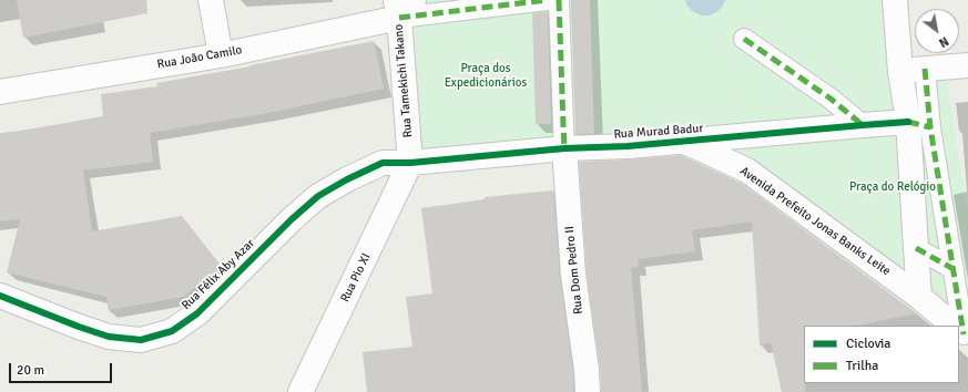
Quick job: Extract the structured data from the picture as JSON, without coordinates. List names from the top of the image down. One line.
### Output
{"streets":{"street":["Rua João Camilo","Rua Tamekichi Takano","Rua Murad Badur","Avenida Prefeito Jonas Banks Leite","Rua Dom Pedro II","Rua Félix Aby Azar","Rua Pio XI"]},"crossings":[["Rua João Camilo","Rua Tamekichi Takano"],["Rua Tamekichi Takano","Rua Murad Badur"],["Rua Tamekichi Takano","Rua Félix Aby Azar"],["Rua Tamekichi Takano","Rua Pio XI"],["Rua Murad Badur","Avenida Prefeito Jonas Banks Leite"],["Rua Murad Badur","Rua Dom Pedro II"],["Rua Murad Badur","Rua Félix Aby Azar"],["Rua Murad Badur","Rua Pio XI"],["Rua Félix Aby Azar","Rua Pio XI"]],"parks":["Praça dos Expedicionários","Praça do Relógio"],"legend":["Ciclovia","Trilha"],"scale_bar":"20 m","north":"bottom right"}
